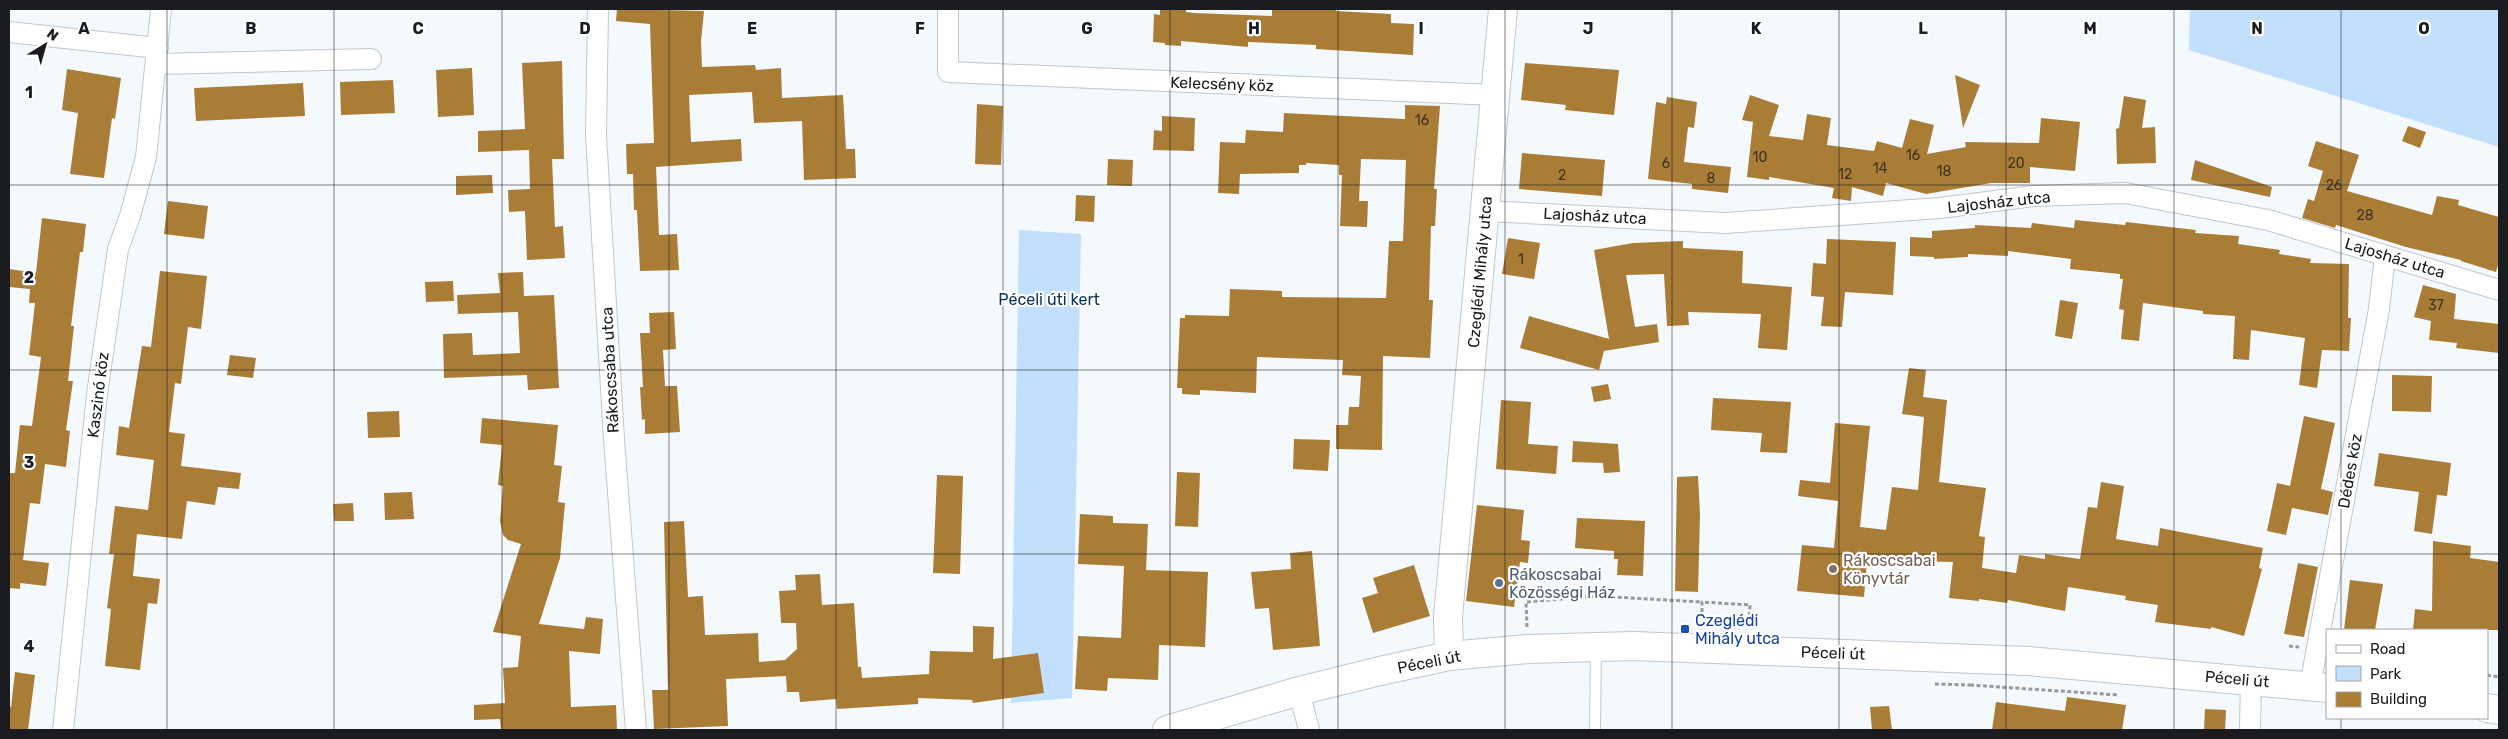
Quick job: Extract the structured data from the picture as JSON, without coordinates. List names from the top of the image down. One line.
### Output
{"streets":{"main road":["Czeglédi Mihály utca","Péceli út"],"street":["Kelecsény köz","Lajosház utca","Rákoscsaba utca","Kaszinó köz","Dédes köz"]},"crossings":[["Kelecsény köz","Czeglédi Mihály utca"],["Lajosház utca","Czeglédi Mihály utca"],["Lajosház utca","Dédes köz"],["Czeglédi Mihály utca","Péceli út"],["Dédes köz","Péceli út"]],"parks":["Péceli úti kert"],"places":{"other":["Rákoscsabai Könyvtár","Rákoscsabai Közösségi Ház"],"transit":["Czeglédi Mihály utca"]},"house_numbers":["16","16","10","6","20","14","18","12","2","8","26","28","1","37"],"legend":["Road","Park","Building"],"north":"top right","grid":{"columns":["A","B","C","D","E","F","G","H","I","J","K","L","M","N","O"],"rows":["1","2","3","4"]}}
